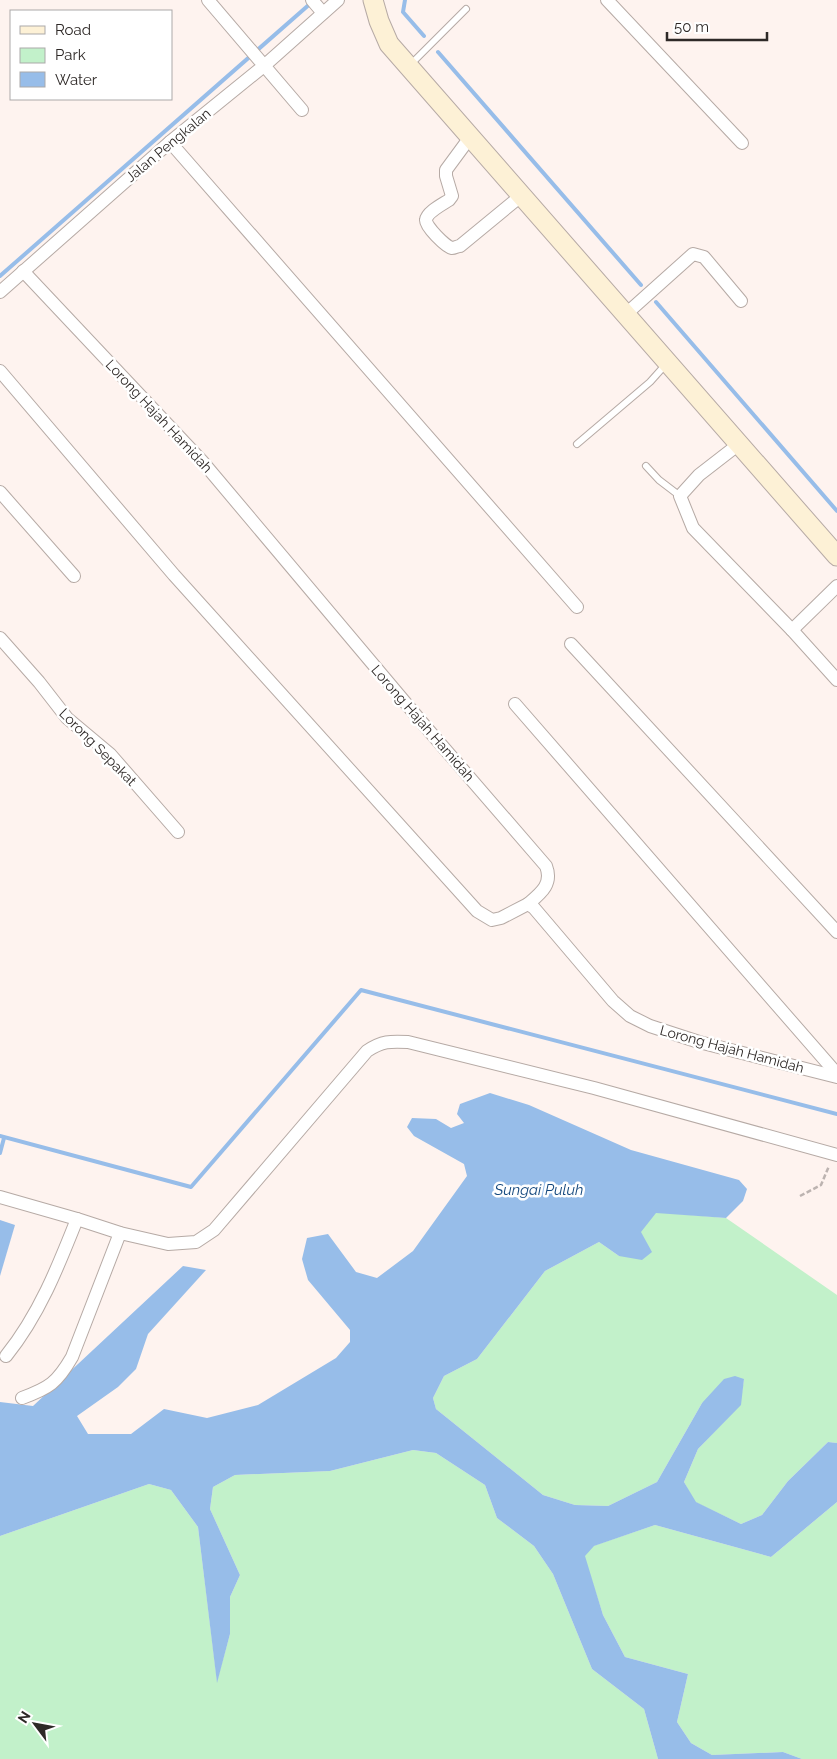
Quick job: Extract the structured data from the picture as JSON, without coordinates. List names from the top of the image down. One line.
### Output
{"streets":{"street":["Jalan Pengkalan","Lorong Hajah Hamidah","Lorong Sepakat"]},"crossings":[["Jalan Pengkalan","Lorong Hajah Hamidah"]],"water":["Sungai Puluh"],"legend":["Road","Park","Water"],"scale_bar":"50 m","north":"top left"}
